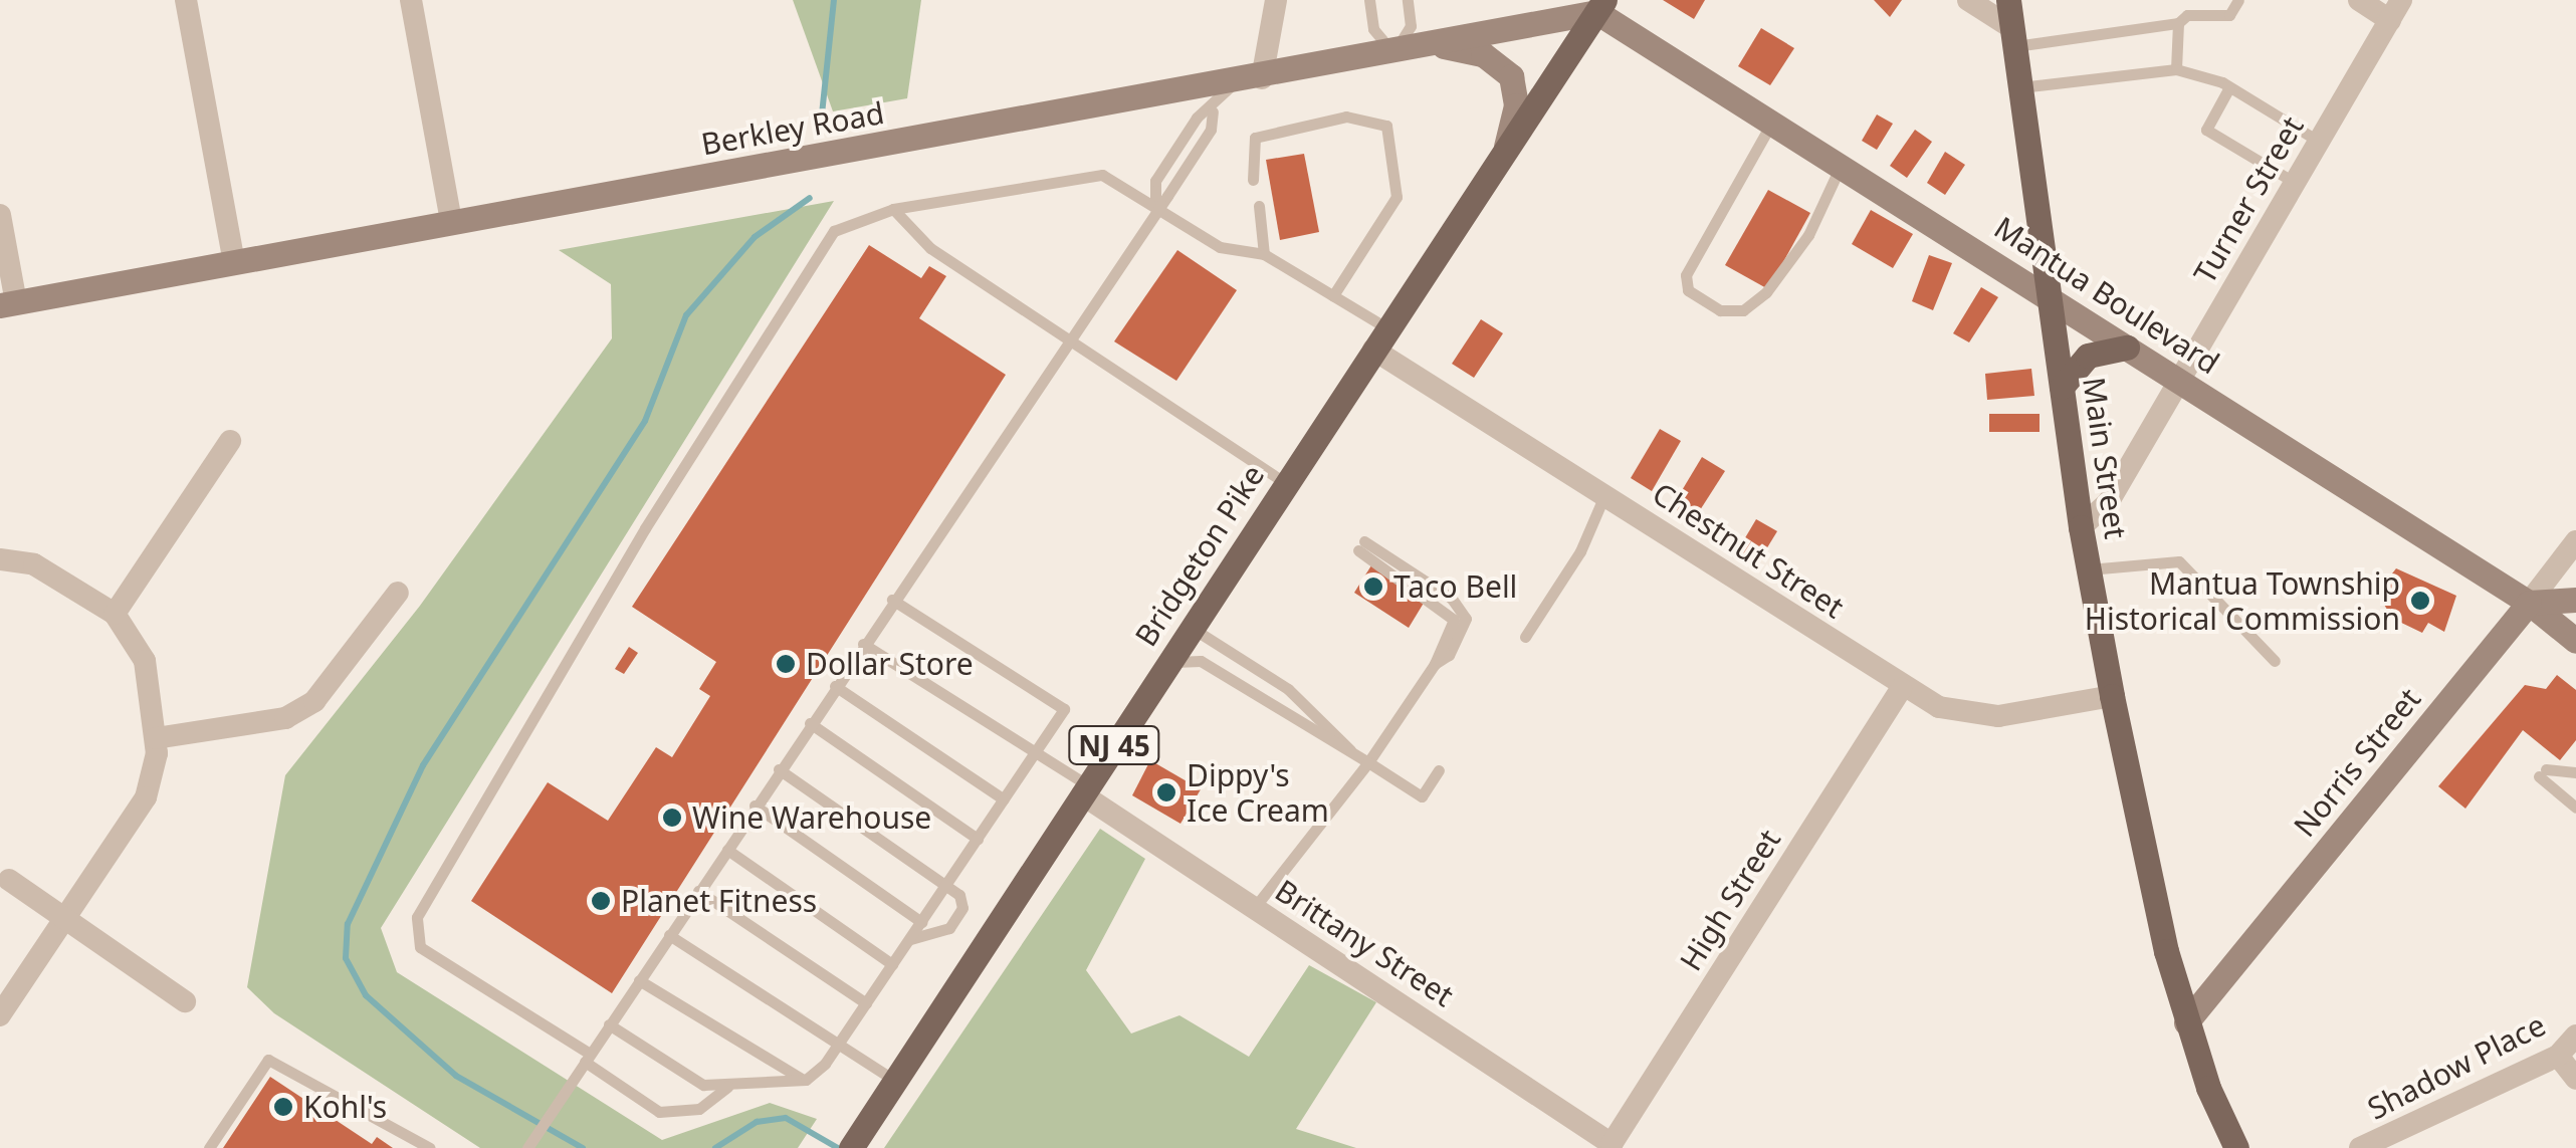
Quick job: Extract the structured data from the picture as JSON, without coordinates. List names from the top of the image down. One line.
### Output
{"streets":{"main road":["Main Street","Bridgeton Pike","NJ 45"],"street":["Berkley Road","Turner Street","Mantua Boulevard","Chestnut Street","Norris Street","High Street","Brittany Street","Shadow Place"]},"crossings":[["Berkley Road","Mantua Boulevard"],["Berkley Road","Bridgeton Pike"],["Turner Street","Mantua Boulevard"],["Turner Street","Main Street"],["Mantua Boulevard","Main Street"],["Mantua Boulevard","Bridgeton Pike"],["Mantua Boulevard","Norris Street"],["Main Street","Chestnut Street"],["Main Street","Norris Street"],["Chestnut Street","Bridgeton Pike"],["Chestnut Street","High Street"],["Bridgeton Pike","Brittany Street"],["High Street","Brittany Street"]],"places":["Taco Bell","Mantua Township Historical Commission","Dollar Store","Dippy's Ice Cream","Wine Warehouse","Planet Fitness","Kohl's"]}
